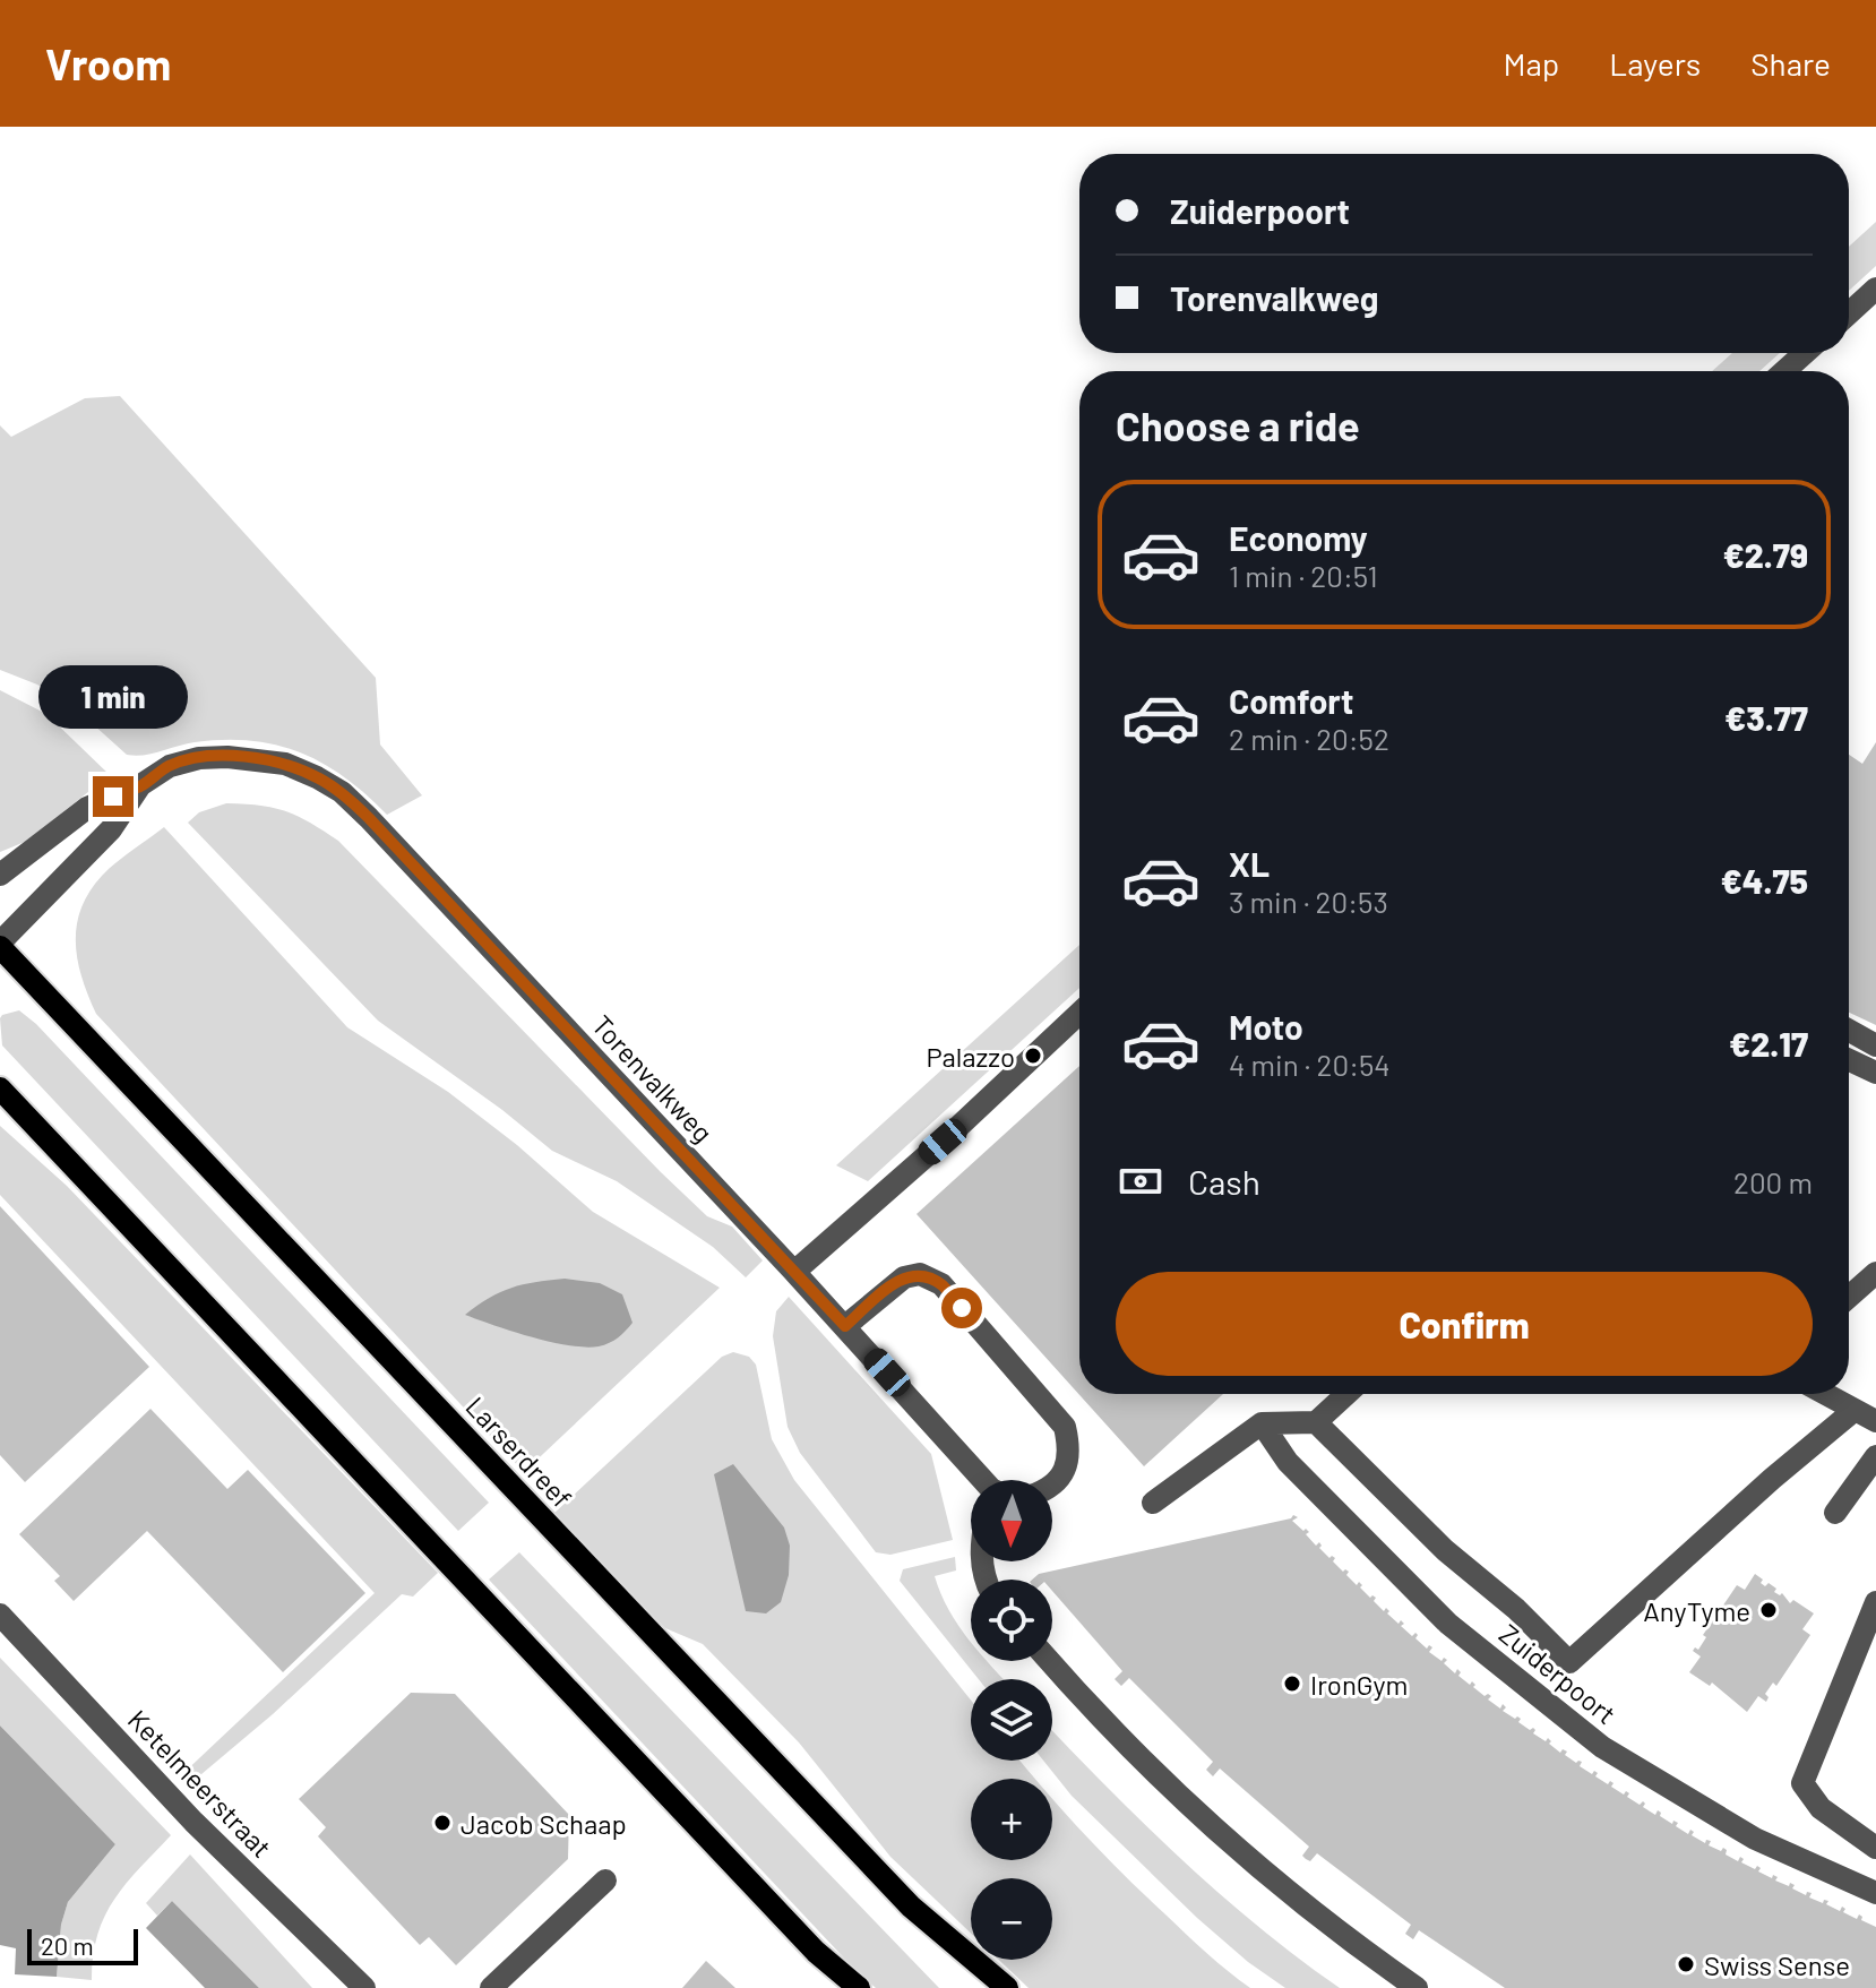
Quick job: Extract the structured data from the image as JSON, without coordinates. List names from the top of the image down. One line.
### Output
{"streets":{"main road":["Larserdreef"],"street":["Torenvalkweg","Zuiderpoort","Ketelmeerstraat"]},"crossings":[["Torenvalkweg","Larserdreef"]],"places":["Palazzo","AnyTyme","IronGym","Jacob Schaap","Swiss Sense"],"scale_bar":"20 m","north":"bottom","page":{"header":"Vroom","nav":["Map","Layers","Share"],"banner":["Zuiderpoort","Torenvalkweg"],"heading":"Choose a ride","list":[{"name":"Economy","note":"1 min · 20:51","value":"€2.79"},{"name":"Comfort","note":"2 min · 20:52","value":"€3.77"},{"name":"XL","note":"3 min · 20:53","value":"€4.75"},{"name":"Moto","note":"4 min · 20:54","value":"€2.17"}],"bubble":"1 min","pay":["Cash","200 m"],"buttons":"Confirm","map_buttons":["+","−"],"scale":"20 m"}}
